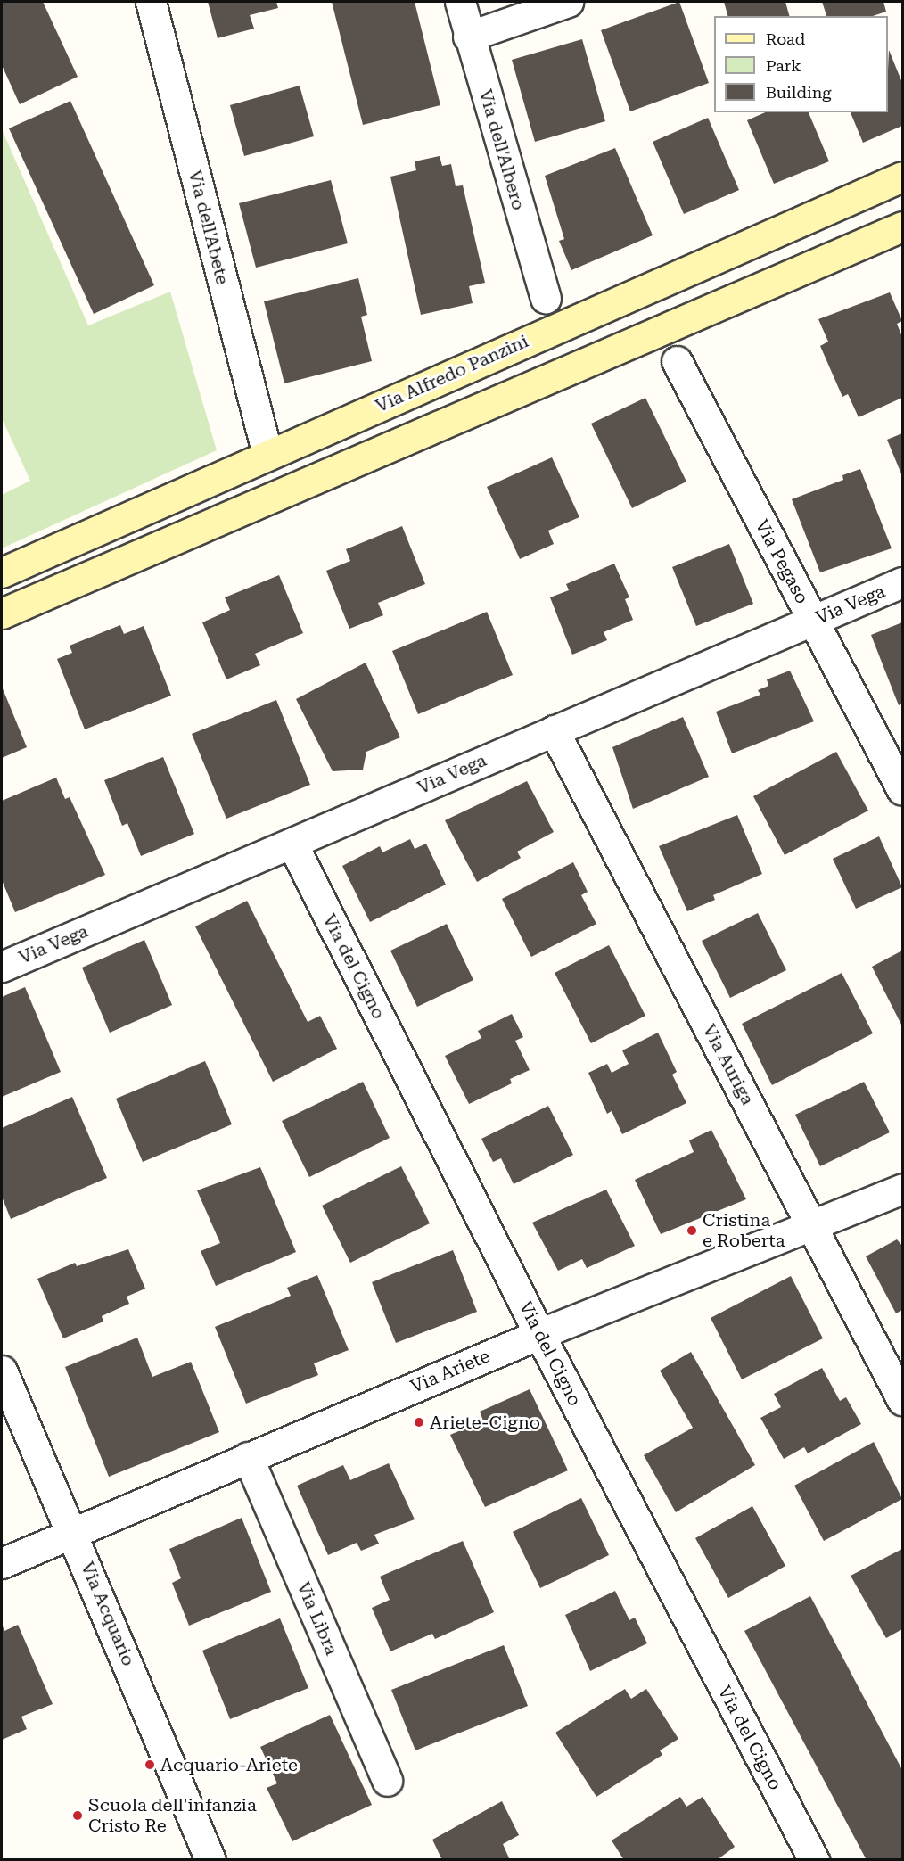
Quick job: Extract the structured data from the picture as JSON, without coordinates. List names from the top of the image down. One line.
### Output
{"streets":{"main road":["Via Alfredo Panzini"],"street":["Via dell'Albero","Via dell'Abete","Via Pegaso","Via Vega","Via del Cigno","Via Auriga","Via Ariete","Via Acquario","Via Libra"]},"crossings":[["Via dell'Abete","Via Alfredo Panzini"],["Via Pegaso","Via Vega"],["Via Vega","Via del Cigno"],["Via Vega","Via Auriga"],["Via del Cigno","Via Ariete"],["Via Auriga","Via Ariete"],["Via Ariete","Via Acquario"],["Via Ariete","Via Libra"]],"places":["Cristina e Roberta","Ariete-Cigno","Acquario-Ariete","Scuola dell'infanzia Cristo Re"],"legend":["Road","Park","Building"]}
